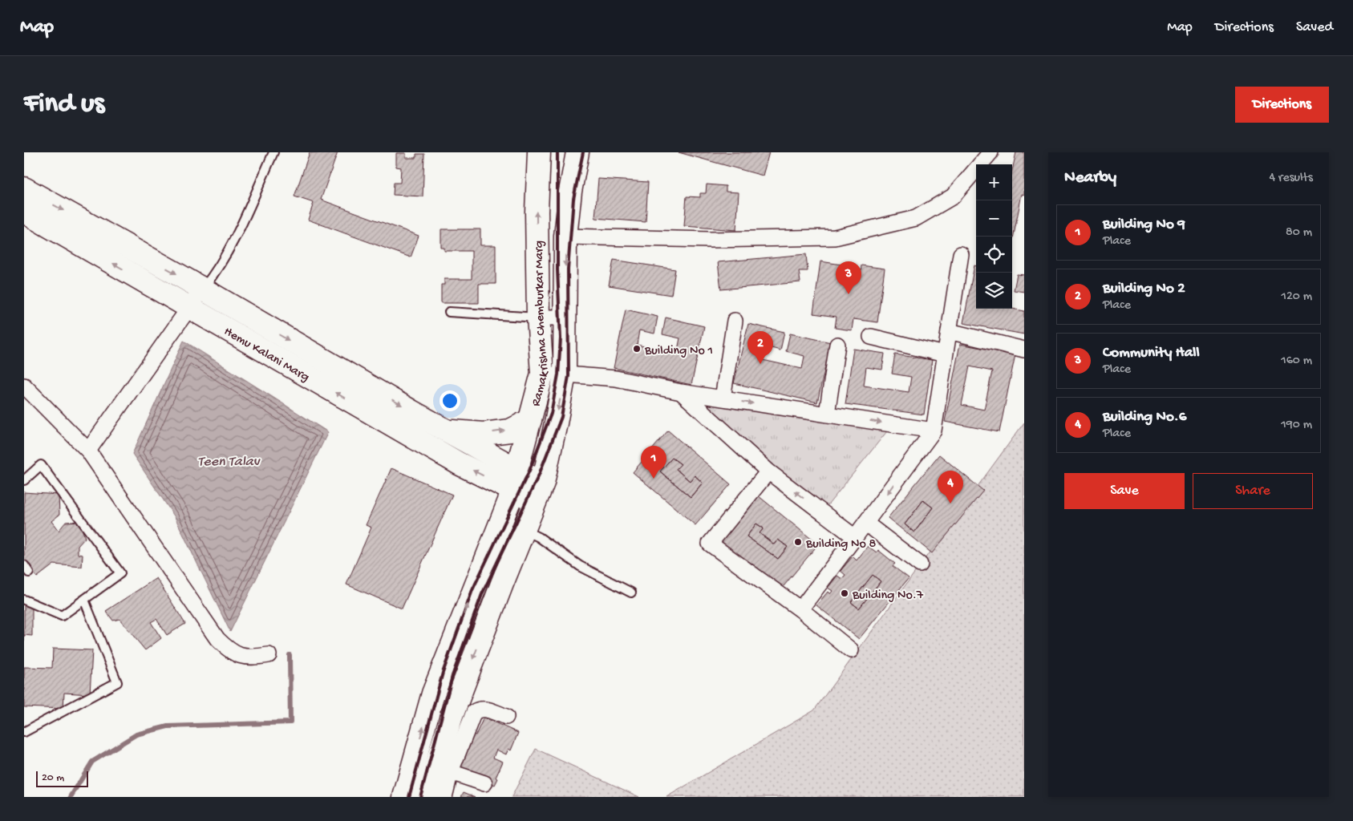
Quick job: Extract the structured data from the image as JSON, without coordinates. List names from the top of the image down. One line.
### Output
{"streets":{"main road":["Ramakrishna Chemburkar Marg","Hemu Kalani Marg"]},"crossings":[["Ramakrishna Chemburkar Marg","Hemu Kalani Marg"]],"water":["Teen Talav"],"places":["Building No 1","Building No 8","Building No.7"],"scale_bar":"20 m","page":{"header":"Map","nav":["Map","Directions","Saved"],"buttons":["Directions",["Save","Share"]],"title":"Find us","heading":["Nearby","4 results"],"map_buttons":["+","−"],"list":[{"mark":"1","name":"Building No 9","note":"Place","value":"80 m"},{"mark":"2","name":"Building No 2","note":"Place","value":"120 m"},{"mark":"3","name":"Community Hall","note":"Place","value":"160 m"},{"mark":"4","name":"Building No.6","note":"Place","value":"190 m"}],"pins":["3","2","1","4"],"scale":"20 m"}}
